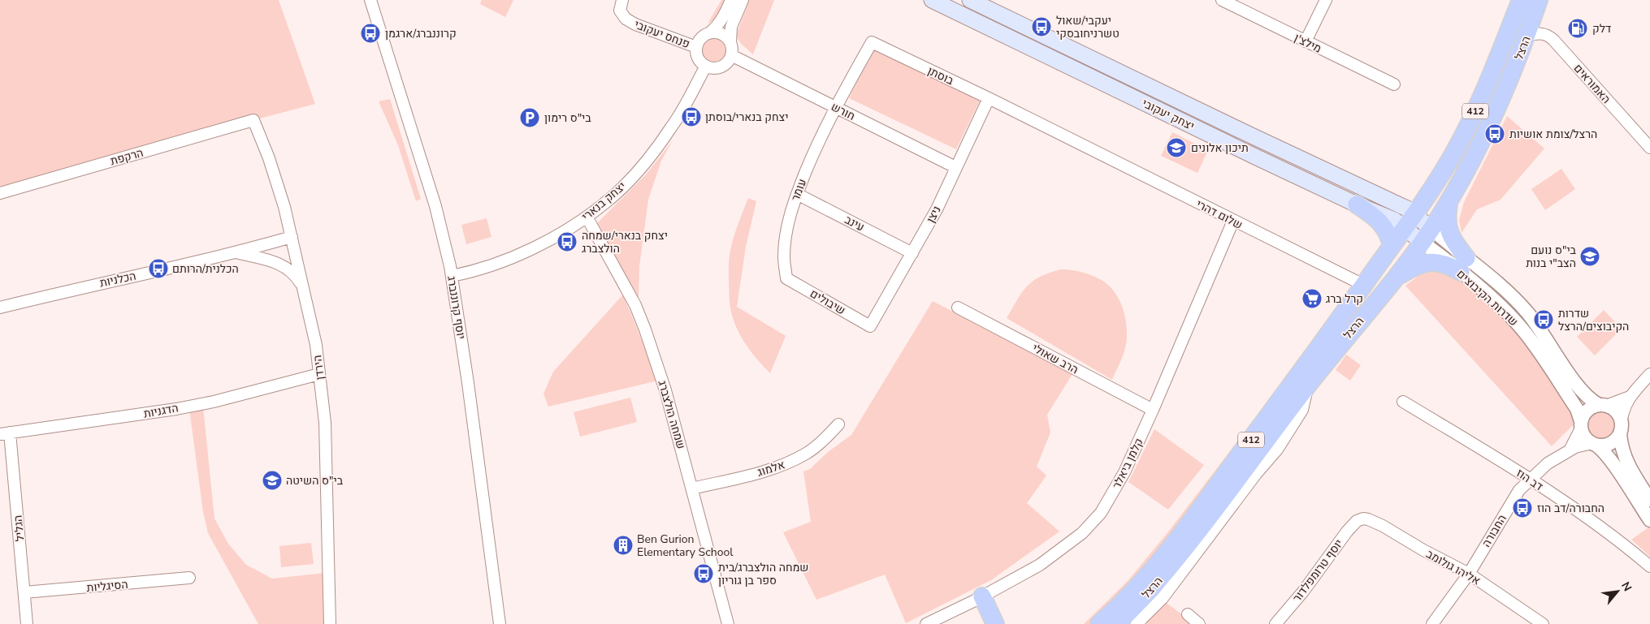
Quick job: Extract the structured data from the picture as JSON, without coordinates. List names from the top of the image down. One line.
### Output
{"streets":{"main road":["הרצל","412","יצחק יעקובי","שדרות הקיבוצים"],"street":["פנחס יעקובי","מילצ'ן","בוסתן","האמוראים","חורש","הרקפת","עומר","יצחק בנארי","ניצן","שלום דהרי","עינב","הכלניות","שיבולים","יוסף קרוננברג","הרב שאולי","הירדן","הדגניות","שמחה הולצברג","קלמן ביאלר","אלמוג","דב הוז","הגליל","החבורה","אליהו גולומב","יוסף טרומפלדור","הסיגליות"]},"crossings":[["פנחס יעקובי","חורש"],["פנחס יעקובי","יצחק בנארי"],["הרצל","האמוראים"],["הרצל","יצחק יעקובי"],["הרצל","שלום דהרי"],["הרצל","שדרות הקיבוצים"],["בוסתן","חורש"],["בוסתן","עומר"],["בוסתן","ניצן"],["בוסתן","שלום דהרי"],["חורש","עומר"],["חורש","יצחק בנארי"],["חורש","ניצן"],["יצחק יעקובי","שדרות הקיבוצים"],["הרקפת","הירדן"],["עומר","עינב"],["עומר","שיבולים"],["יצחק בנארי","יוסף קרוננברג"],["יצחק בנארי","שמחה הולצברג"],["ניצן","עינב"],["ניצן","שיבולים"],["שלום דהרי","קלמן ביאלר"],["הכלניות","הירדן"],["שדרות הקיבוצים","החבורה"],["הרב שאולי","קלמן ביאלר"],["הירדן","הדגניות"],["הדגניות","הגליל"],["שמחה הולצברג","אלמוג"],["דב הוז","החבורה"],["הגליל","הסיגליות"],["החבורה","אליהו גולומב"],["אליהו גולומב","יוסף טרומפלדור"]],"places":{"bus stop":["יעקבי/שאול טשרניחובסקי","קרוננברג/ארגמן","יצחק בנארי/בוסתן","הרצל/צומת אושיות","יצחק בנארי/שמחה הולצברג","הכלנית/הרותם","שדרות הקיבוצים/הרצל","החבורה/דב הוז","שמחה הולצברג/בית ספר בן גוריון"],"fuel station":["דלק"],"parking":["בי\"ס רימון"],"school or university":["תיכון אלונים","בי\"ס נועם הצב\"י בנות","בי\"ס השיטה"],"supermarket":["קרל ברג"],"building":["Ben Gurion Elementary School"]},"north":"top right"}
